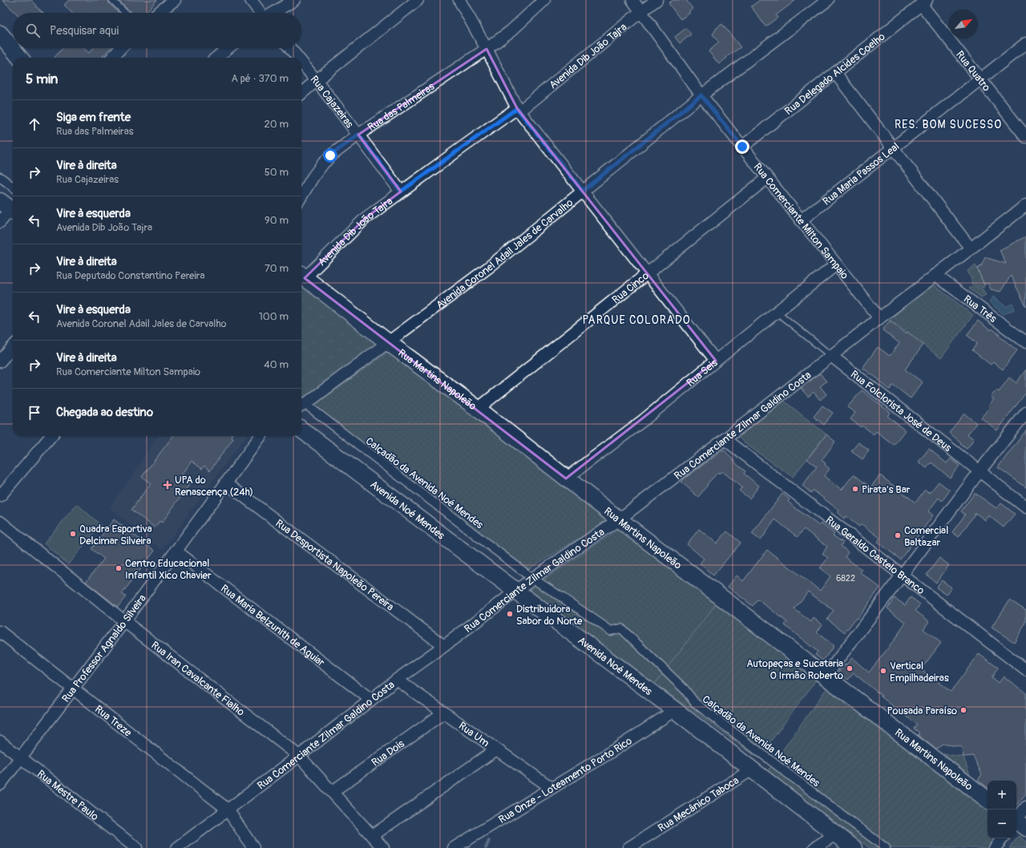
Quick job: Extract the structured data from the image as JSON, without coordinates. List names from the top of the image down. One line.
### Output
{"streets":{"main road":["Rua Martins Napoleão","Avenida Noé Mendes"],"street":["Avenida Dib João Tajra","Rua Quatro","Rua Delegado Alcides Coelho","Rua Cajazeiras","Rua das Palmeiras","Rua Maria Passos Leal","Rua Comerciante Milton Sampaio","Avenida Coronel Adail Jales de Carvalho","Rua Cinco","Rua Três","Rua Seis","Rua Folclorista José de Deus","Rua Comerciante Zilmar Galdino Costa","Calçadão da Avenida Noé Mendes","Rua Geraldo Castelo Branco","Rua Desportista Napoleão Pereira","Rua Maria Belzunith de Aguiar","Rua Professor Agnaldo Silveira","Rua Iran Cavalcante Fialho","Rua Treze","Rua Um","Rua Dois","Rua Onze - Loteamento Porto Rico","Rua Mestre Paulo","Rua Mecânico Taboca"]},"crossings":[["Avenida Dib João Tajra","Rua Cajazeiras"],["Avenida Dib João Tajra","Rua Comerciante Milton Sampaio"],["Avenida Dib João Tajra","Rua Martins Napoleão"],["Rua Quatro","Rua Delegado Alcides Coelho"],["Rua Quatro","Rua Maria Passos Leal"],["Rua Delegado Alcides Coelho","Rua Comerciante Milton Sampaio"],["Rua Cajazeiras","Rua das Palmeiras"],["Rua Maria Passos Leal","Rua Comerciante Milton Sampaio"],["Rua Comerciante Milton Sampaio","Avenida Coronel Adail Jales de Carvalho"],["Rua Comerciante Milton Sampaio","Rua Cinco"],["Rua Comerciante Milton Sampaio","Rua Seis"],["Rua Comerciante Milton Sampaio","Rua Comerciante Zilmar Galdino Costa"],["Avenida Coronel Adail Jales de Carvalho","Rua Martins Napoleão"],["Rua Cinco","Rua Martins Napoleão"],["Rua Três","Rua Comerciante Zilmar Galdino Costa"],["Rua Seis","Rua Martins Napoleão"],["Rua Seis","Rua Folclorista José de Deus"],["Rua Martins Napoleão","Rua Comerciante Zilmar Galdino Costa"],["Rua Folclorista José de Deus","Rua Comerciante Zilmar Galdino Costa"],["Rua Comerciante Zilmar Galdino Costa","Avenida Noé Mendes"],["Rua Comerciante Zilmar Galdino Costa","Rua Geraldo Castelo Branco"],["Rua Comerciante Zilmar Galdino Costa","Rua Desportista Napoleão Pereira"],["Rua Comerciante Zilmar Galdino Costa","Rua Maria Belzunith de Aguiar"],["Rua Comerciante Zilmar Galdino Costa","Rua Iran Cavalcante Fialho"],["Rua Comerciante Zilmar Galdino Costa","Rua Treze"],["Rua Comerciante Zilmar Galdino Costa","Rua Um"],["Avenida Noé Mendes","Rua Onze - Loteamento Porto Rico"],["Avenida Noé Mendes","Rua Mecânico Taboca"],["Rua Desportista Napoleão Pereira","Rua Professor Agnaldo Silveira"],["Rua Maria Belzunith de Aguiar","Rua Professor Agnaldo Silveira"],["Rua Professor Agnaldo Silveira","Rua Iran Cavalcante Fialho"],["Rua Professor Agnaldo Silveira","Rua Treze"],["Rua Professor Agnaldo Silveira","Rua Mestre Paulo"],["Rua Iran Cavalcante Fialho","Rua Dois"],["Rua Um","Rua Dois"],["Rua Um","Rua Onze - Loteamento Porto Rico"]],"districts":["RES. BOM SUCESSO","PARQUE COLORADO"],"places":{"health":["UPA do Renascença (24h)"],"other":["Pirata's Bar","Quadra Esportiva Delcimar Silveira","Comercial Baltazar","Centro Educacional Infantil Xico Chavier","Distribuidora Sabor do Norte","Autopeças e Sucataria O Irmão Roberto","Vertical Empilhadeiras","Pousada Paraíso"]},"house_numbers":["6822"],"north":"top right","page":{"search":"Pesquisar aqui","heading":["5 min","A pé · 370 m"],"list":[["Siga em frente","Rua das Palmeiras","20 m"],["Vire à direita","Rua Cajazeiras","50 m"],["Vire à esquerda","Avenida Dib João Tajra","90 m"],["Vire à direita","Rua Deputado Constantino Pereira","70 m"],["Vire à esquerda","Avenida Coronel Adail Jales de Carvalho","100 m"],["Vire à direita","Rua Comerciante Milton Sampaio","40 m"],"Chegada ao destino"],"map_buttons":["+","−"]}}
